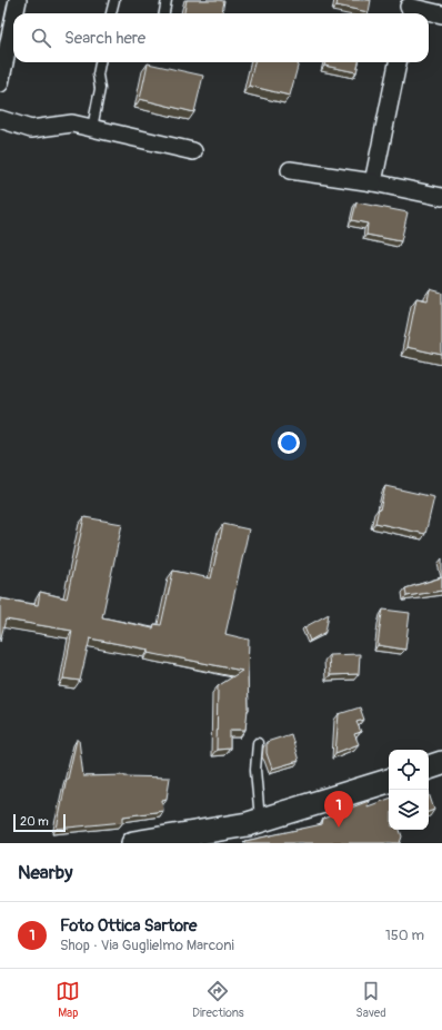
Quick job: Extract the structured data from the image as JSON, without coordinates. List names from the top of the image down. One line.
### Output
{"scale_bar":"20 m","page":{"search":"Search here","pins":"1","scale":"20 m","heading":"Nearby","list":[{"mark":"1","name":"Foto Ottica Sartore","note":"Shop · Via Guglielmo Marconi","value":"150 m"}],"nav":["Map","Directions","Saved"]}}
